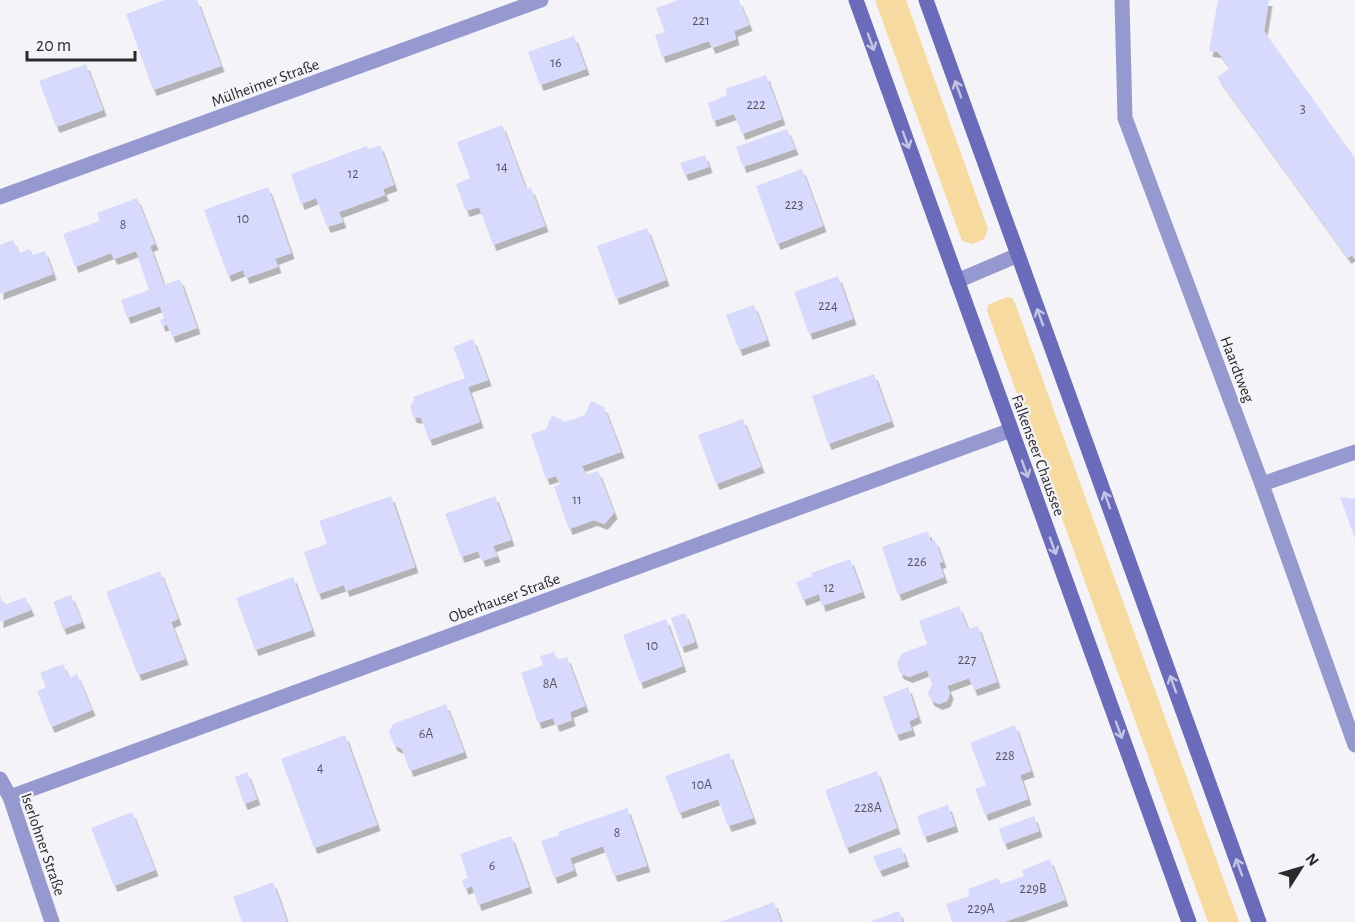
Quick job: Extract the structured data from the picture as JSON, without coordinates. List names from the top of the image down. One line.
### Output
{"streets":{"main road":["Falkenseer Chaussee"],"street":["Mülheimer Straße","Haardtweg","Oberhauser Straße","Iserlohner Straße"]},"crossings":[["Falkenseer Chaussee","Oberhauser Straße"],["Oberhauser Straße","Iserlohner Straße"]],"house_numbers":["221","16","222","3","14","12","223","10","8","224","11","226","12","10","227","8A","6A","228","4","10A","228A","8","6","229B","229A"],"scale_bar":"20 m","north":"top right"}
